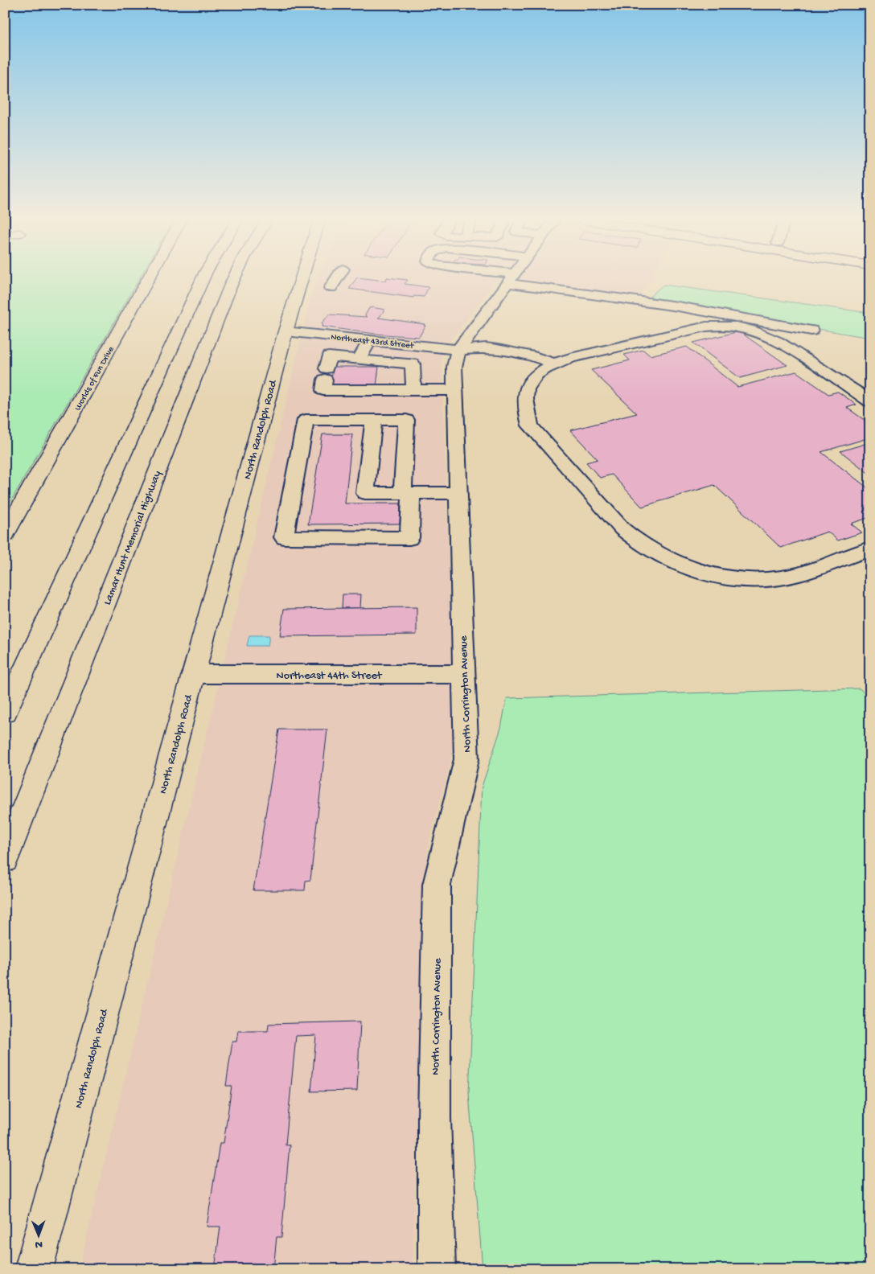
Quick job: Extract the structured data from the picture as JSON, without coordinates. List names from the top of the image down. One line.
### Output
{"streets":{"main road":["Worlds of Fun Drive","North Randolph Road","Lamar Hunt Memorial Highway"],"street":["Northeast 43rd Street","Northeast 44th Street","North Corrington Avenue"]},"crossings":[["Northeast 43rd Street","North Randolph Road"],["Northeast 43rd Street","North Corrington Avenue"],["North Randolph Road","Northeast 44th Street"],["Northeast 44th Street","North Corrington Avenue"]],"north":"bottom"}
